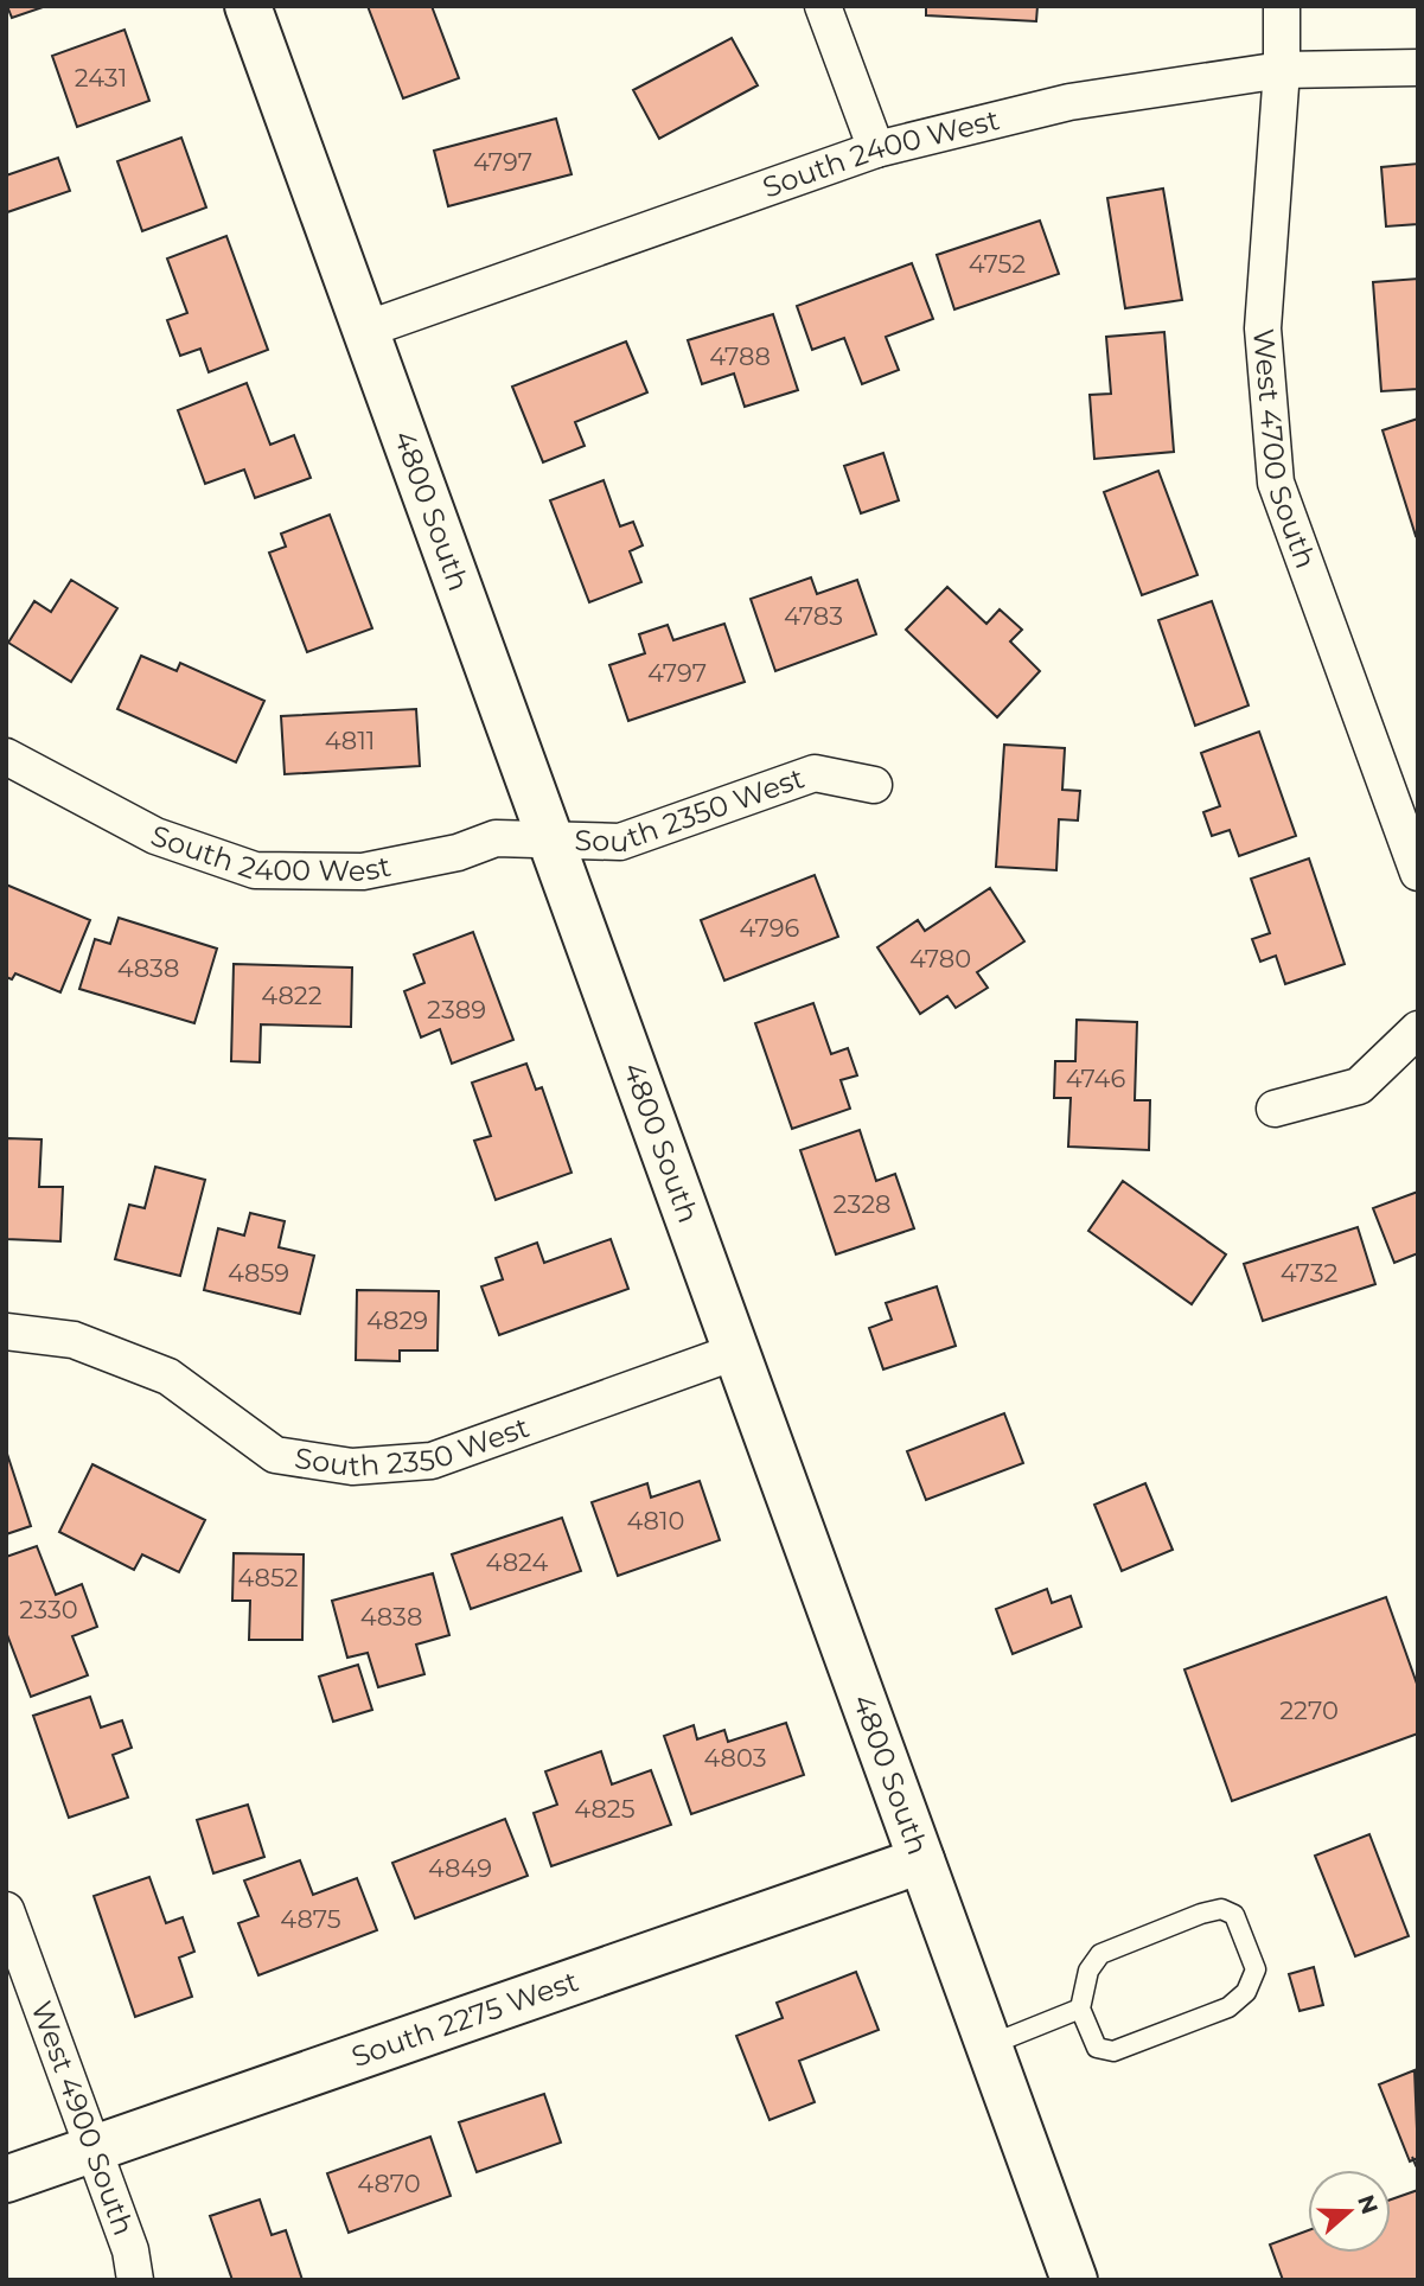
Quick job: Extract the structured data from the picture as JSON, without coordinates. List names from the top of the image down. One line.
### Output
{"streets":{"main road":["4800 South","South 2275 West"],"street":["South 2400 West","West 4700 South","South 2350 West","West 4900 South"]},"crossings":[["South 2400 West","West 4700 South"],["South 2400 West","4800 South"],["South 2400 West","South 2350 West"],["4800 South","South 2350 West"],["4800 South","South 2275 West"],["South 2275 West","West 4900 South"]],"house_numbers":["2431","4797","4752","4788","4783","4797","4811","4796","4780","4838","4822","2389","4746","2328","4859","4732","4829","4810","4824","4852","2330","4838","2270","4803","4825","4849","4875","4870"],"north":"right"}
